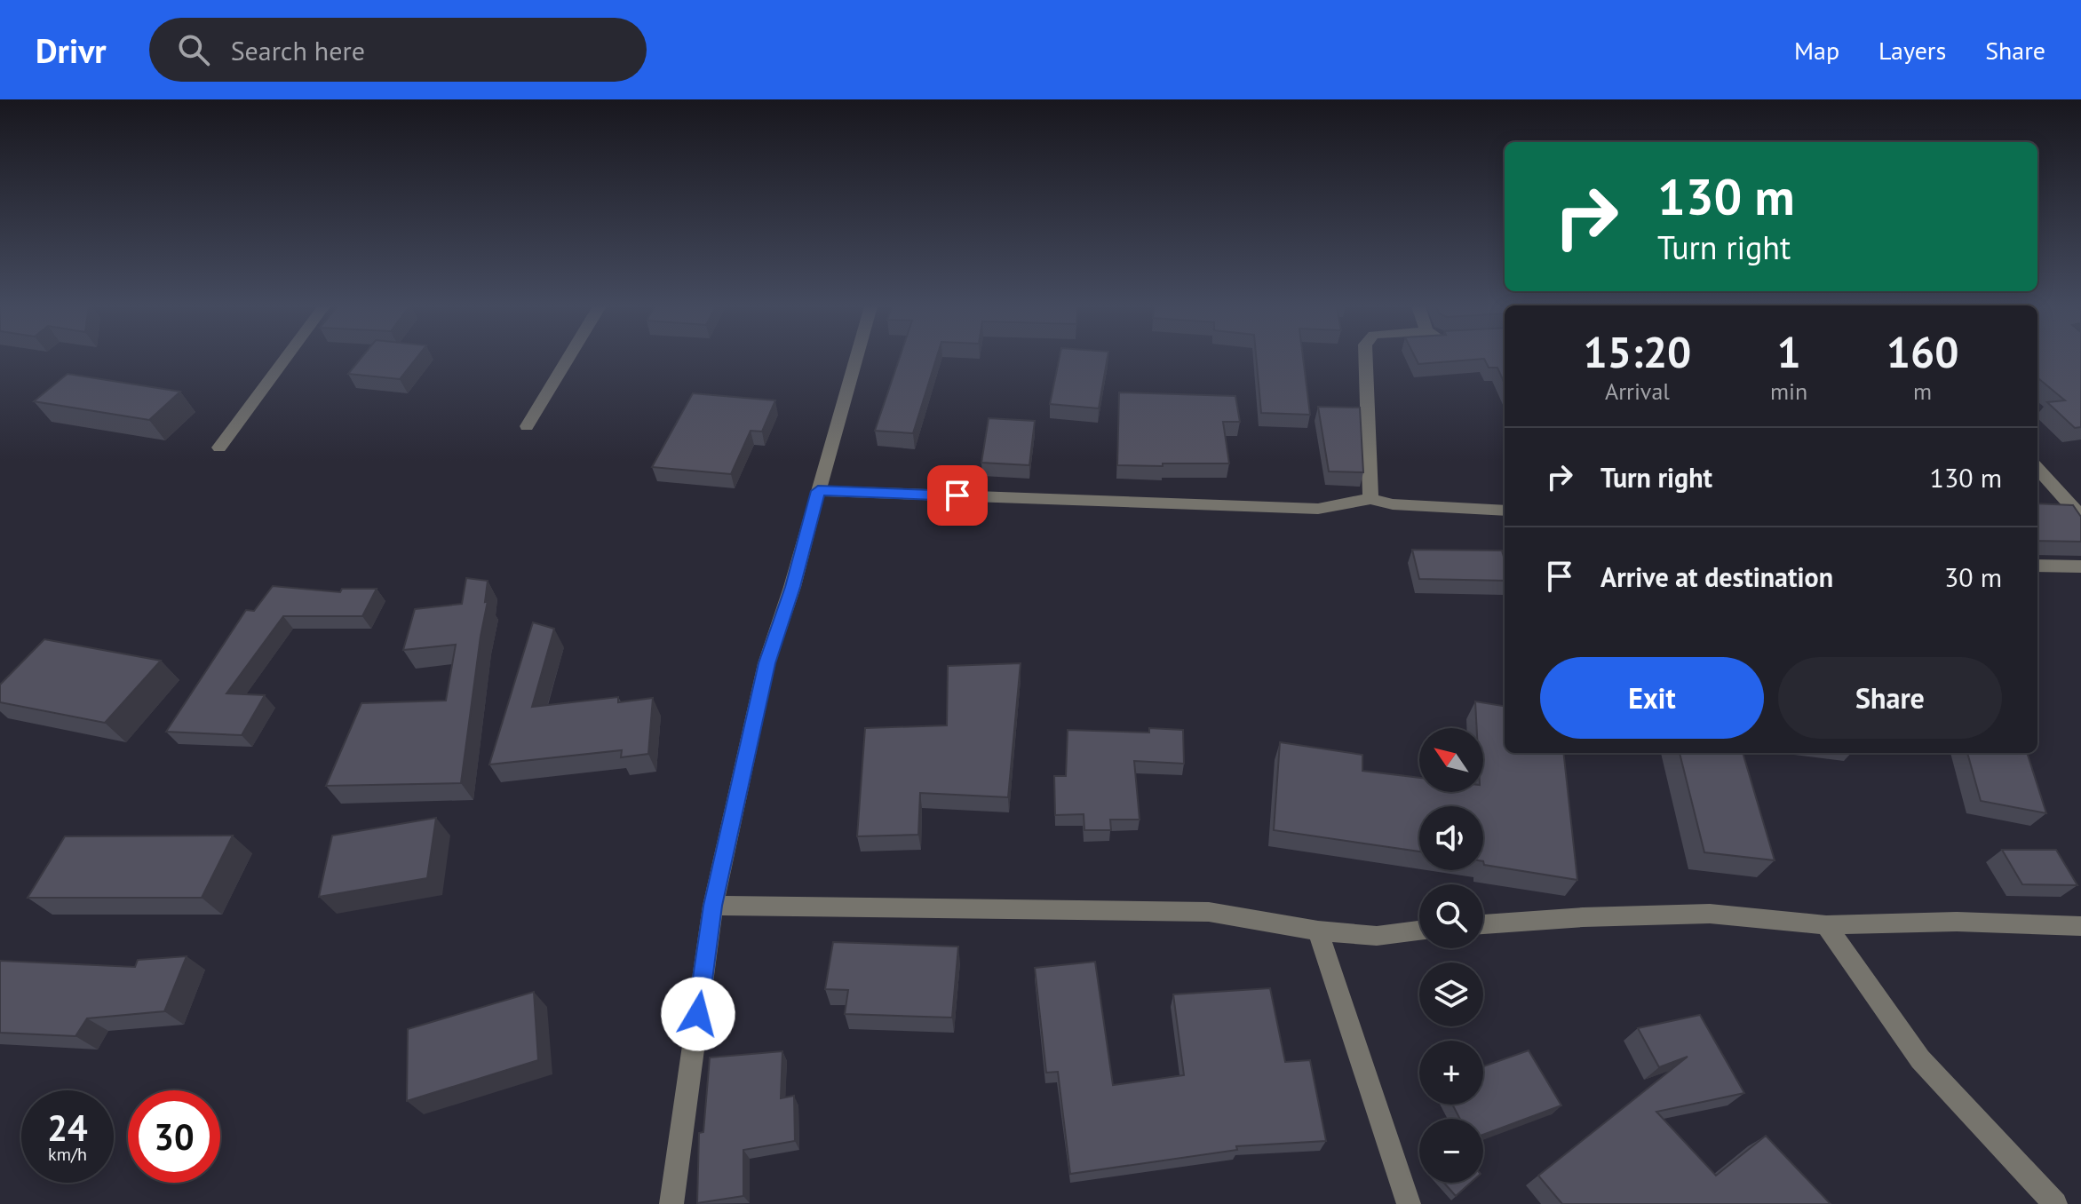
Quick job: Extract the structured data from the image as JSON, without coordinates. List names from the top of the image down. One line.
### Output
{"north":"top left","page":{"header":"Drivr","search":"Search here","nav":["Map","Layers","Share"],"turn":["130 m","Turn right"],"eta":["15:20","Arrival","1","min","160","m"],"list":[{"name":"Turn right","value":"130 m"},{"name":"Arrive at destination","value":"30 m"}],"buttons":["Exit","Share"],"map_buttons":["+","−"],"speed":"24 km/h","limit":"30"}}
